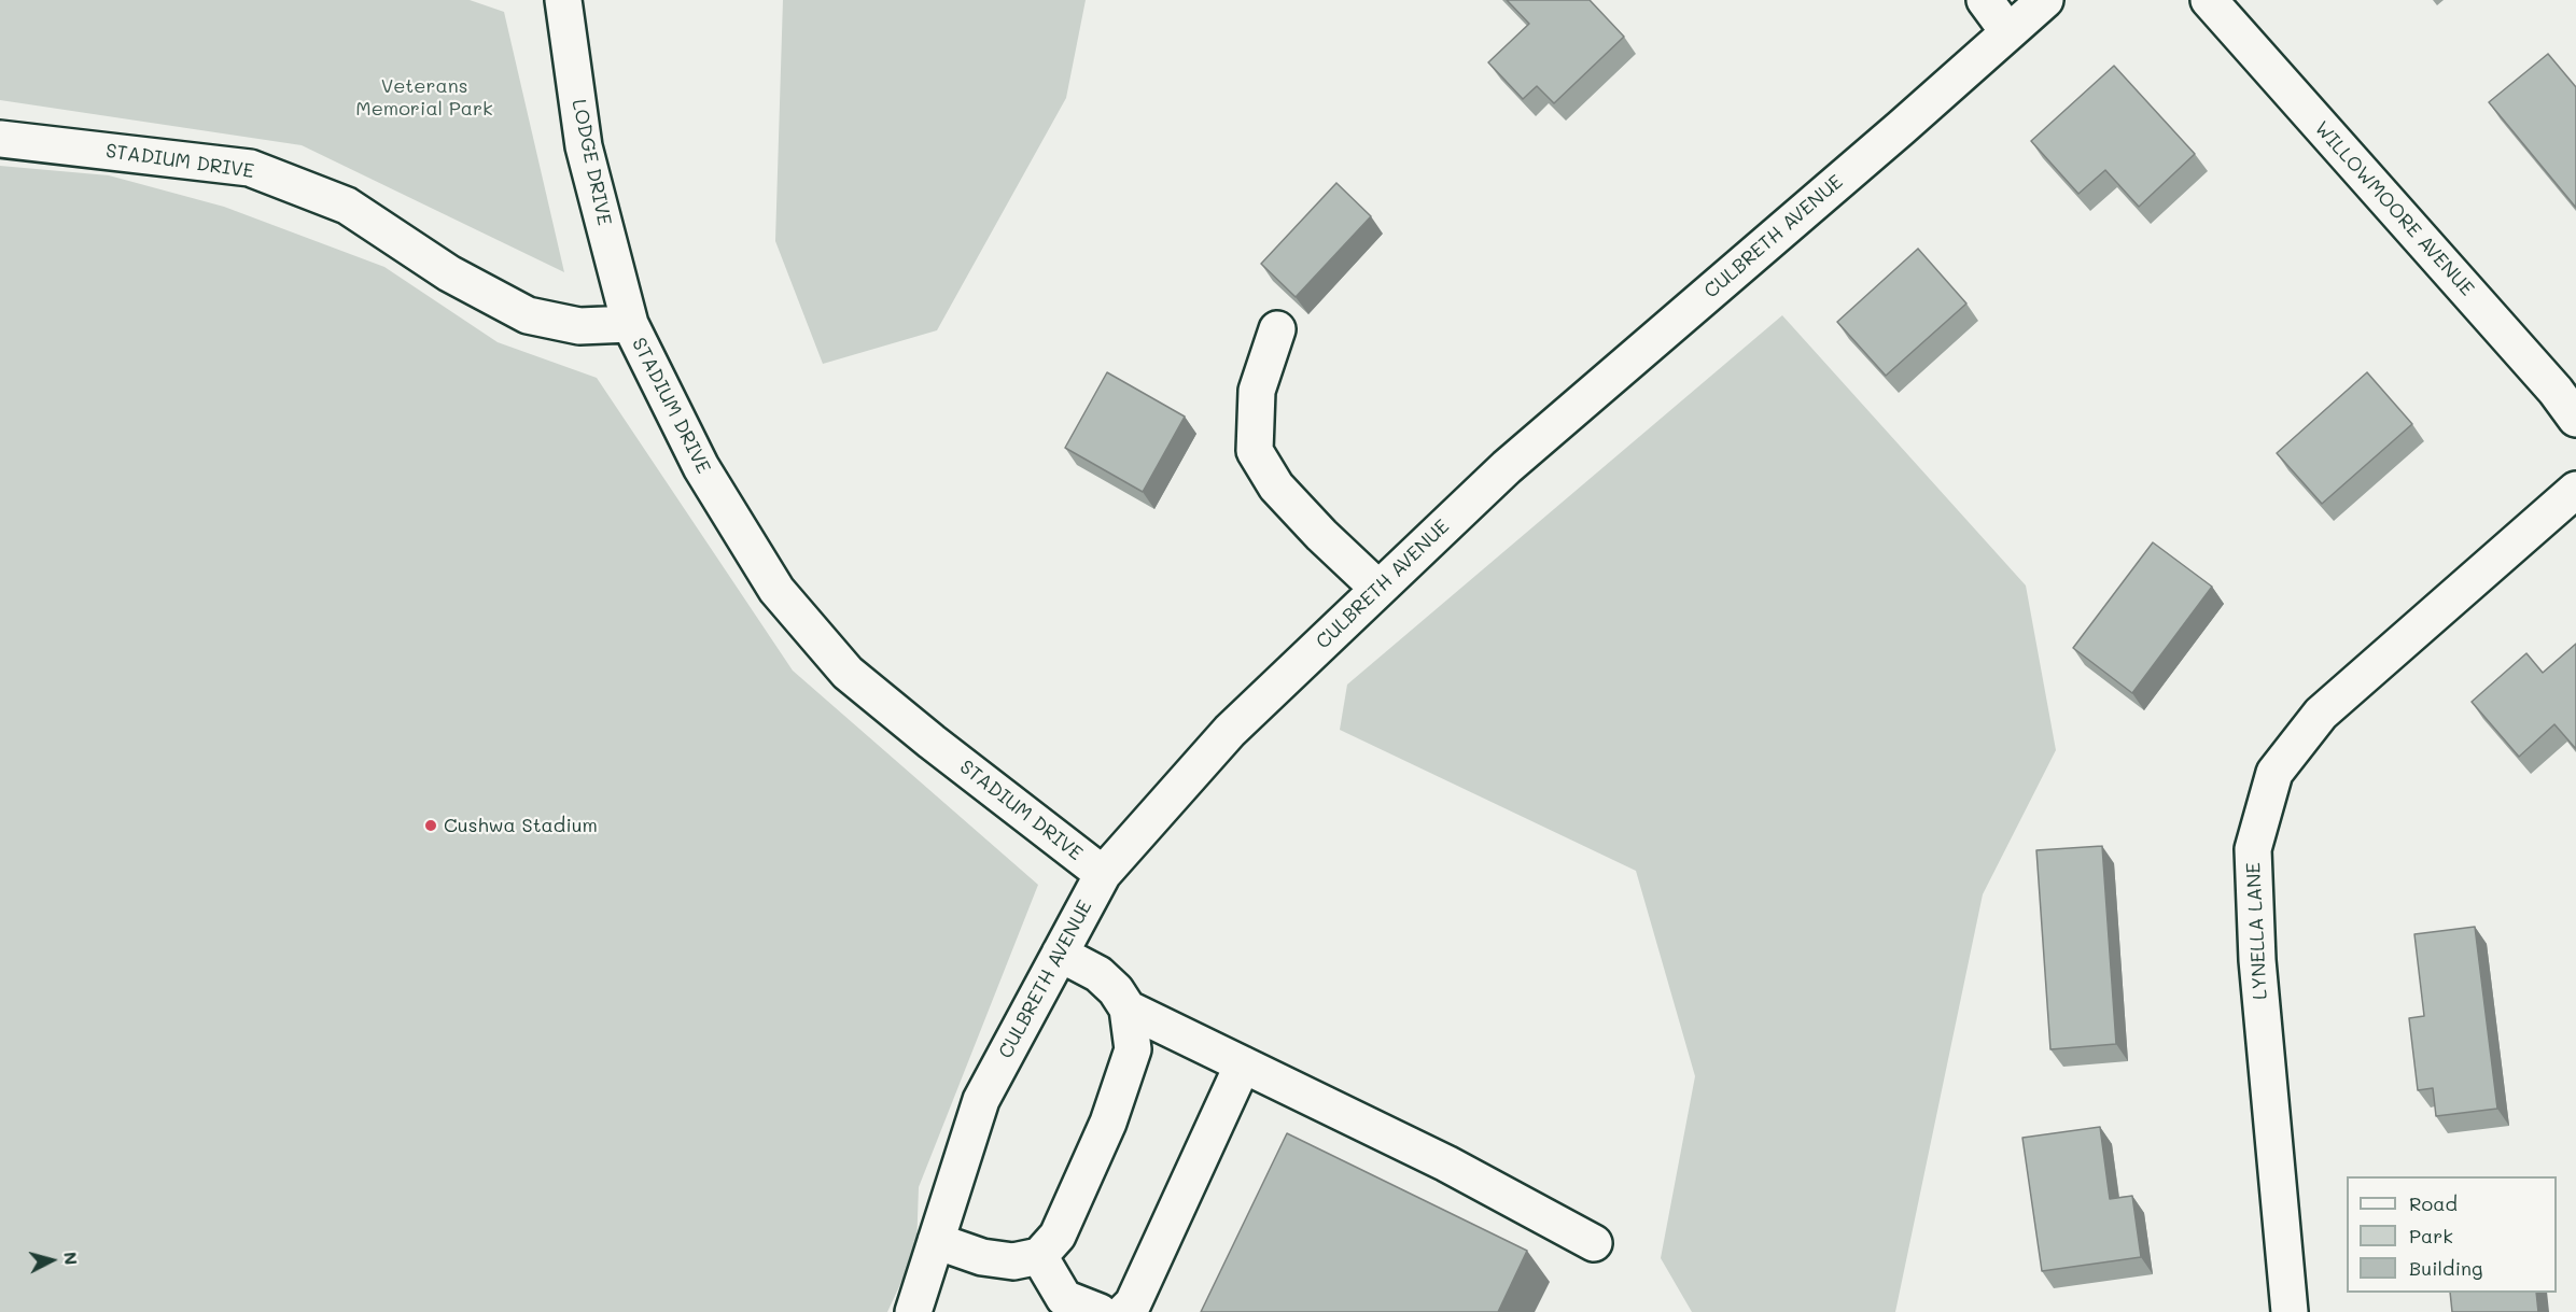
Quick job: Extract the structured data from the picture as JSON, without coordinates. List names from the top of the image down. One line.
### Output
{"streets":{"street":["STADIUM DRIVE","LODGE DRIVE","WILLOWMOORE AVENUE","CULBRETH AVENUE","LYNELLA LANE"]},"crossings":[["STADIUM DRIVE","LODGE DRIVE"],["STADIUM DRIVE","CULBRETH AVENUE"]],"parks":["Veterans Memorial Park"],"places":["Cushwa Stadium"],"legend":["Road","Park","Building"],"north":"right"}
